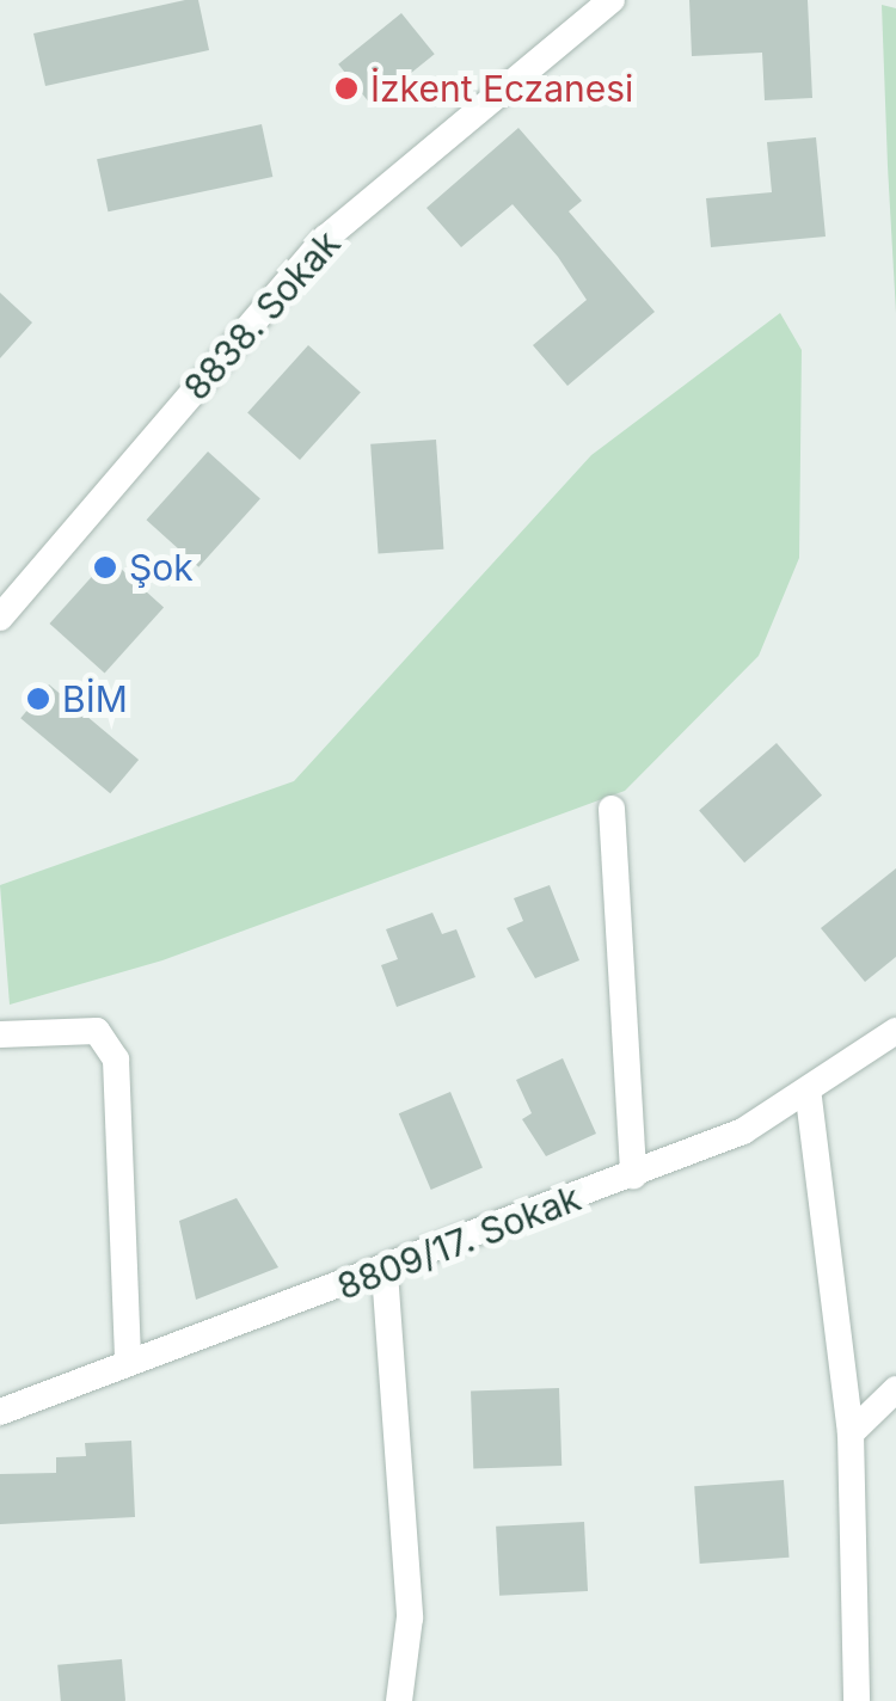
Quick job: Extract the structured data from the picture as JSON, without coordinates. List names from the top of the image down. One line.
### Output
{"streets":{"street":["8838. Sokak","8809/17. Sokak"]},"places":["İzkent Eczanesi","Şok","BİM"]}
